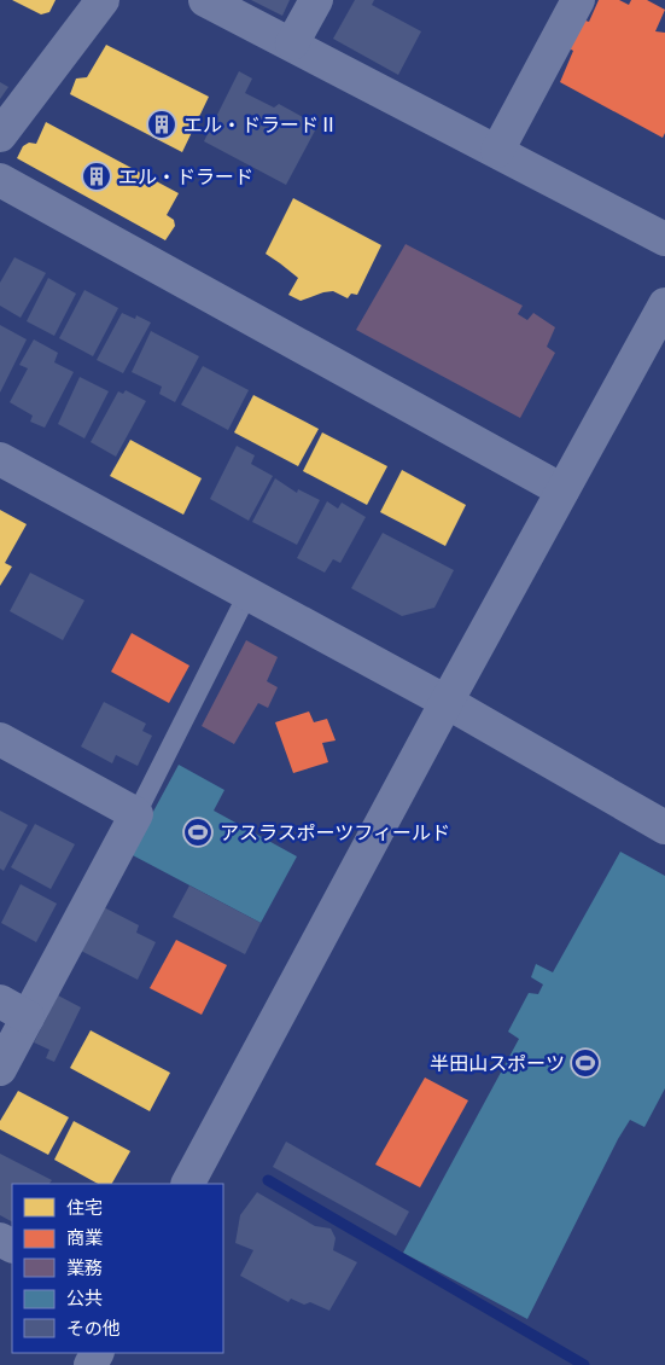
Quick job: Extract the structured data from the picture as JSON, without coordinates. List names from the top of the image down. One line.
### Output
{"places":{"building":["エル・ドラードⅡ","エル・ドラード"],"sports":["アスラスポーツフィールド","半田山スポーツ"]},"legend":["住宅","商業","業務","公共","その他"]}
